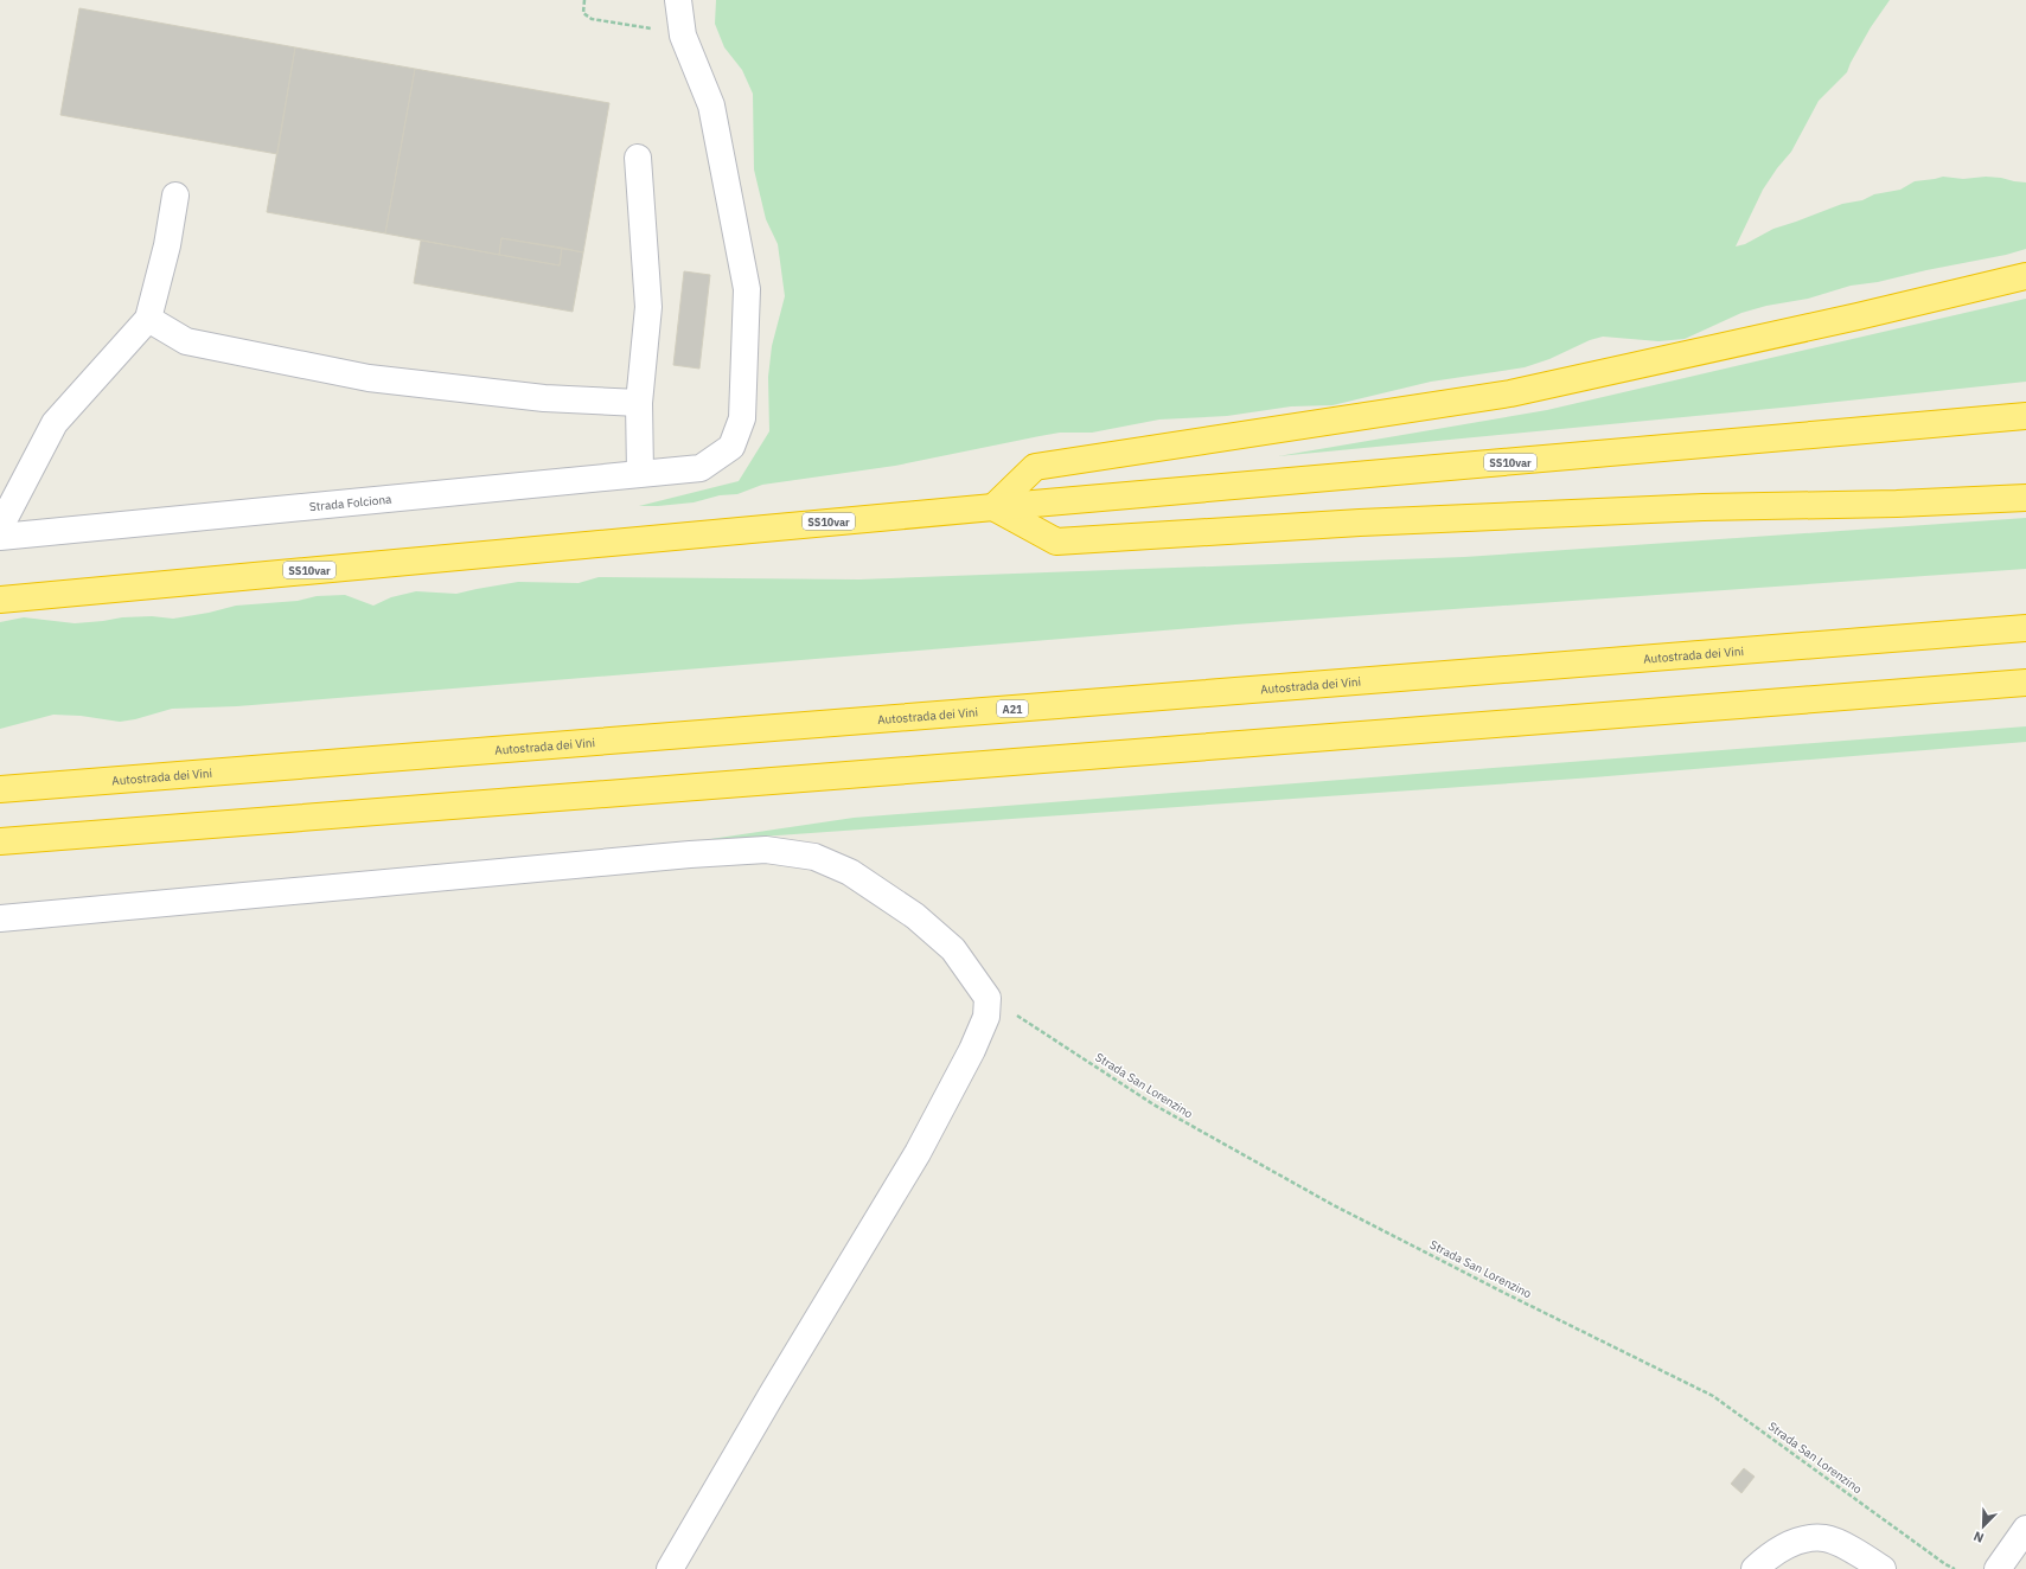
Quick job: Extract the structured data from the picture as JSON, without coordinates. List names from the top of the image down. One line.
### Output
{"streets":{"highway":["SS10var","Autostrada dei Vini","A21"],"street":["Strada Folciona"],"path":["Strada San Lorenzino"]},"north":"bottom left"}
